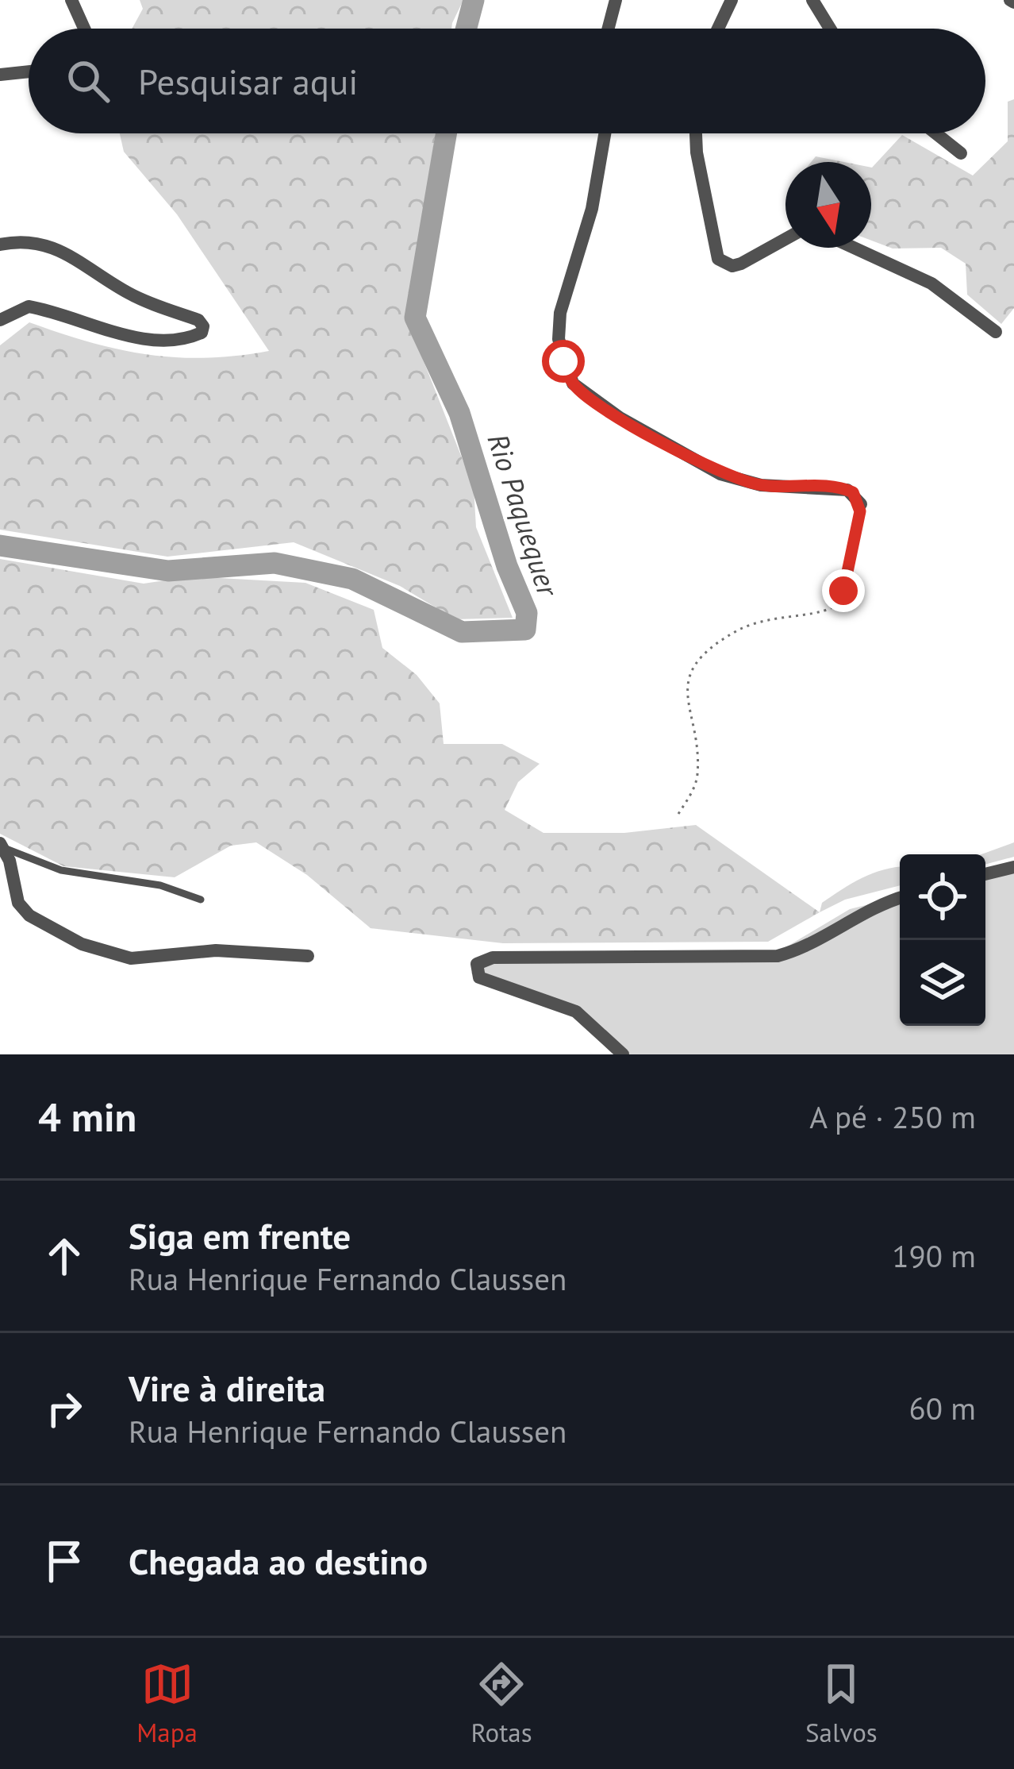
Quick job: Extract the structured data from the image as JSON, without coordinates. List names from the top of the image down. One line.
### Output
{"water":["Rio Paquequer"],"north":"bottom","page":{"search":"Pesquisar aqui","heading":["4 min","A pé · 250 m"],"list":[["Siga em frente","Rua Henrique Fernando Claussen","190 m"],["Vire à direita","Rua Henrique Fernando Claussen","60 m"],"Chegada ao destino"],"nav":["Mapa","Rotas","Salvos"]}}
